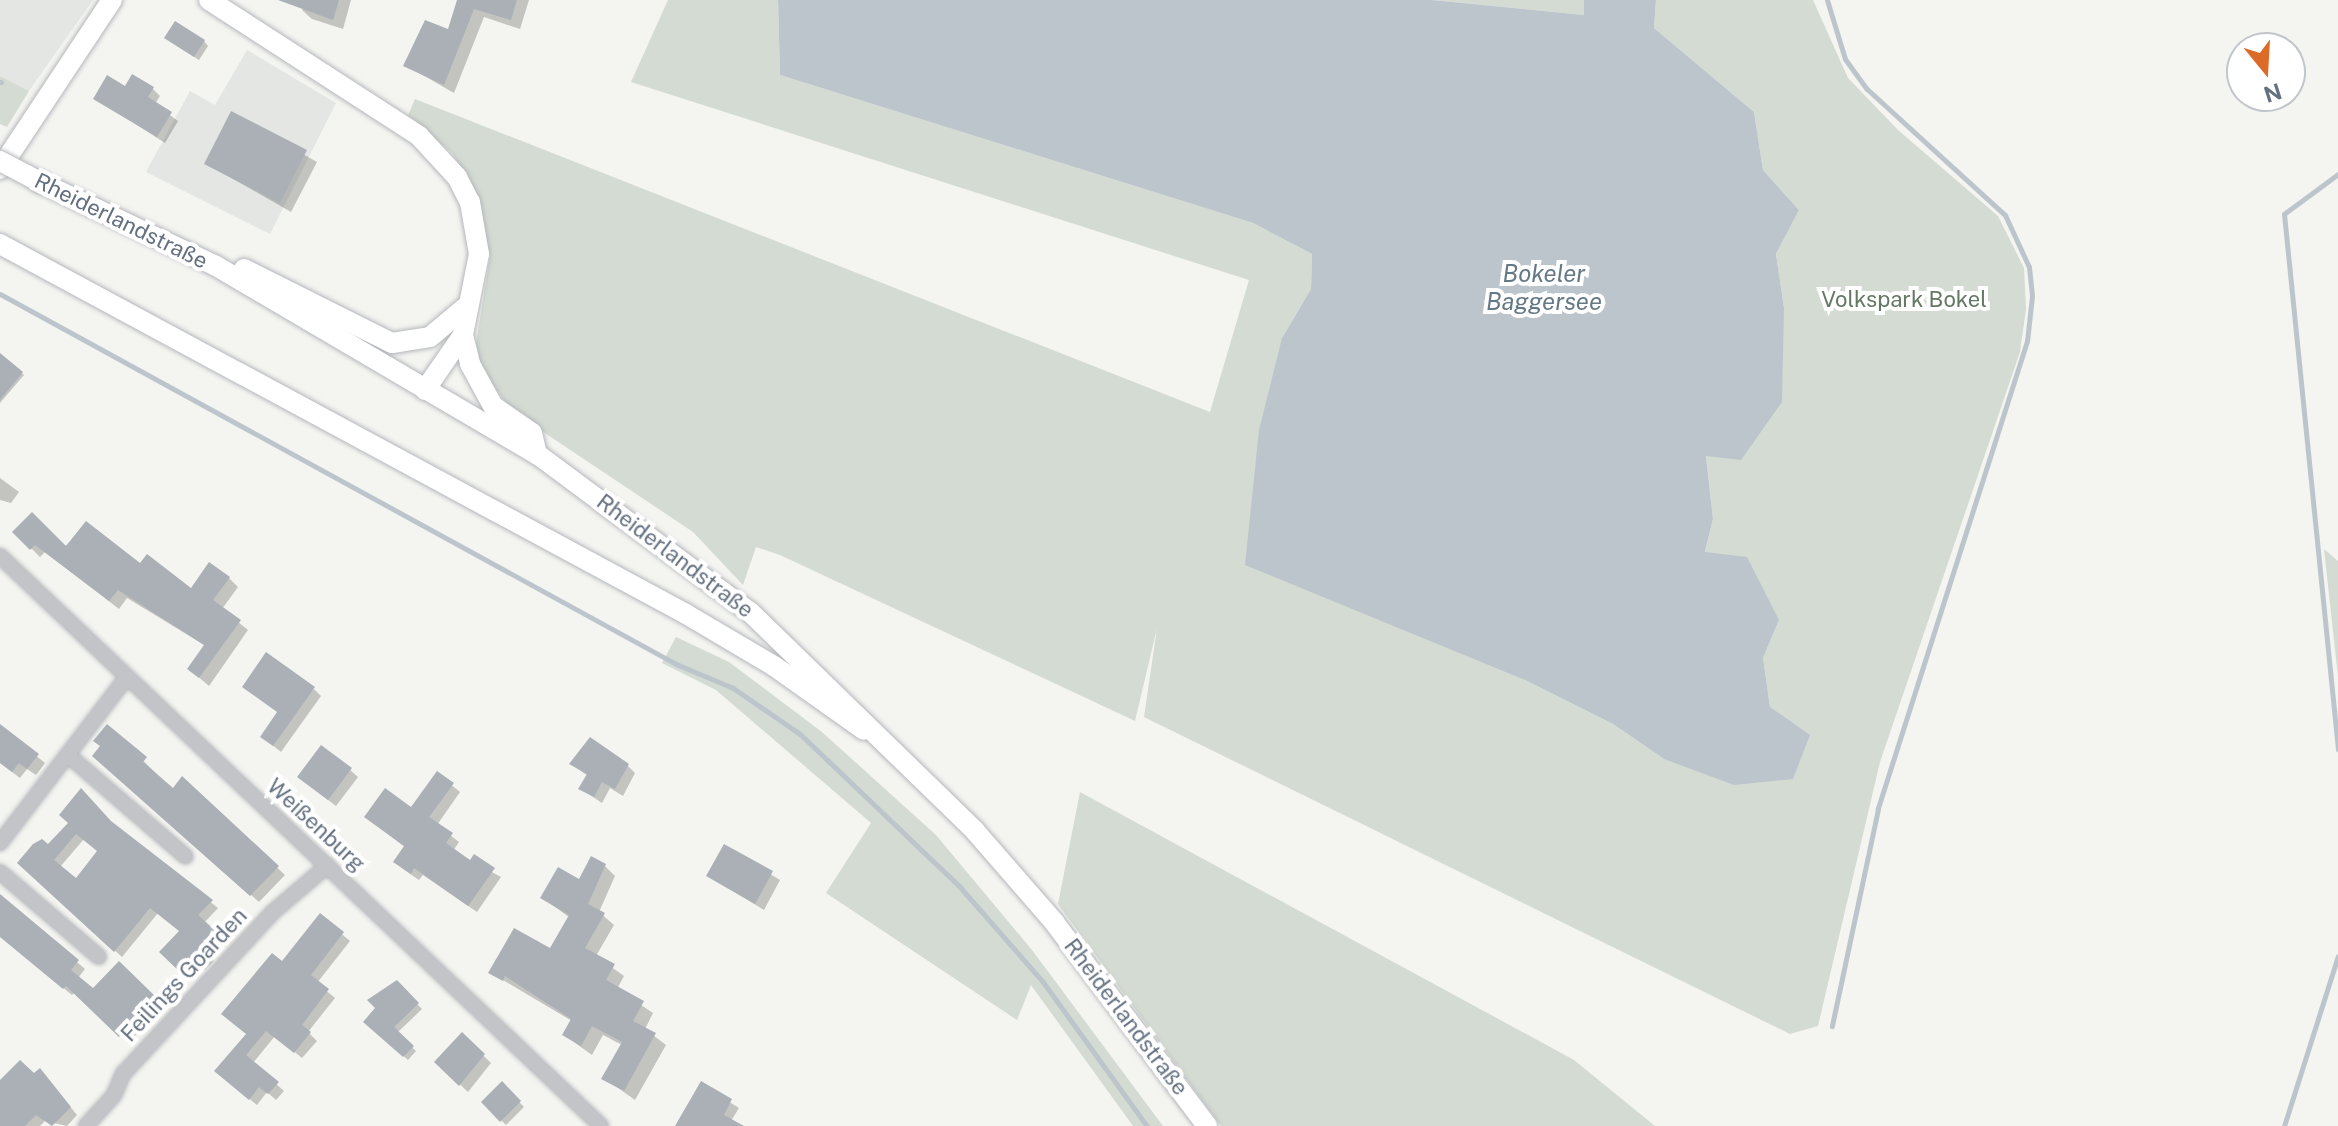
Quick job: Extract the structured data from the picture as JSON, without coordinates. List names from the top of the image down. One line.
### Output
{"streets":{"main road":["Rheiderlandstraße"],"street":["Weißenburg","Feilings Goarden"]},"crossings":[["Weißenburg","Feilings Goarden"]],"water":["Bokeler Baggersee"],"parks":["Volkspark Bokel"],"north":"bottom"}
